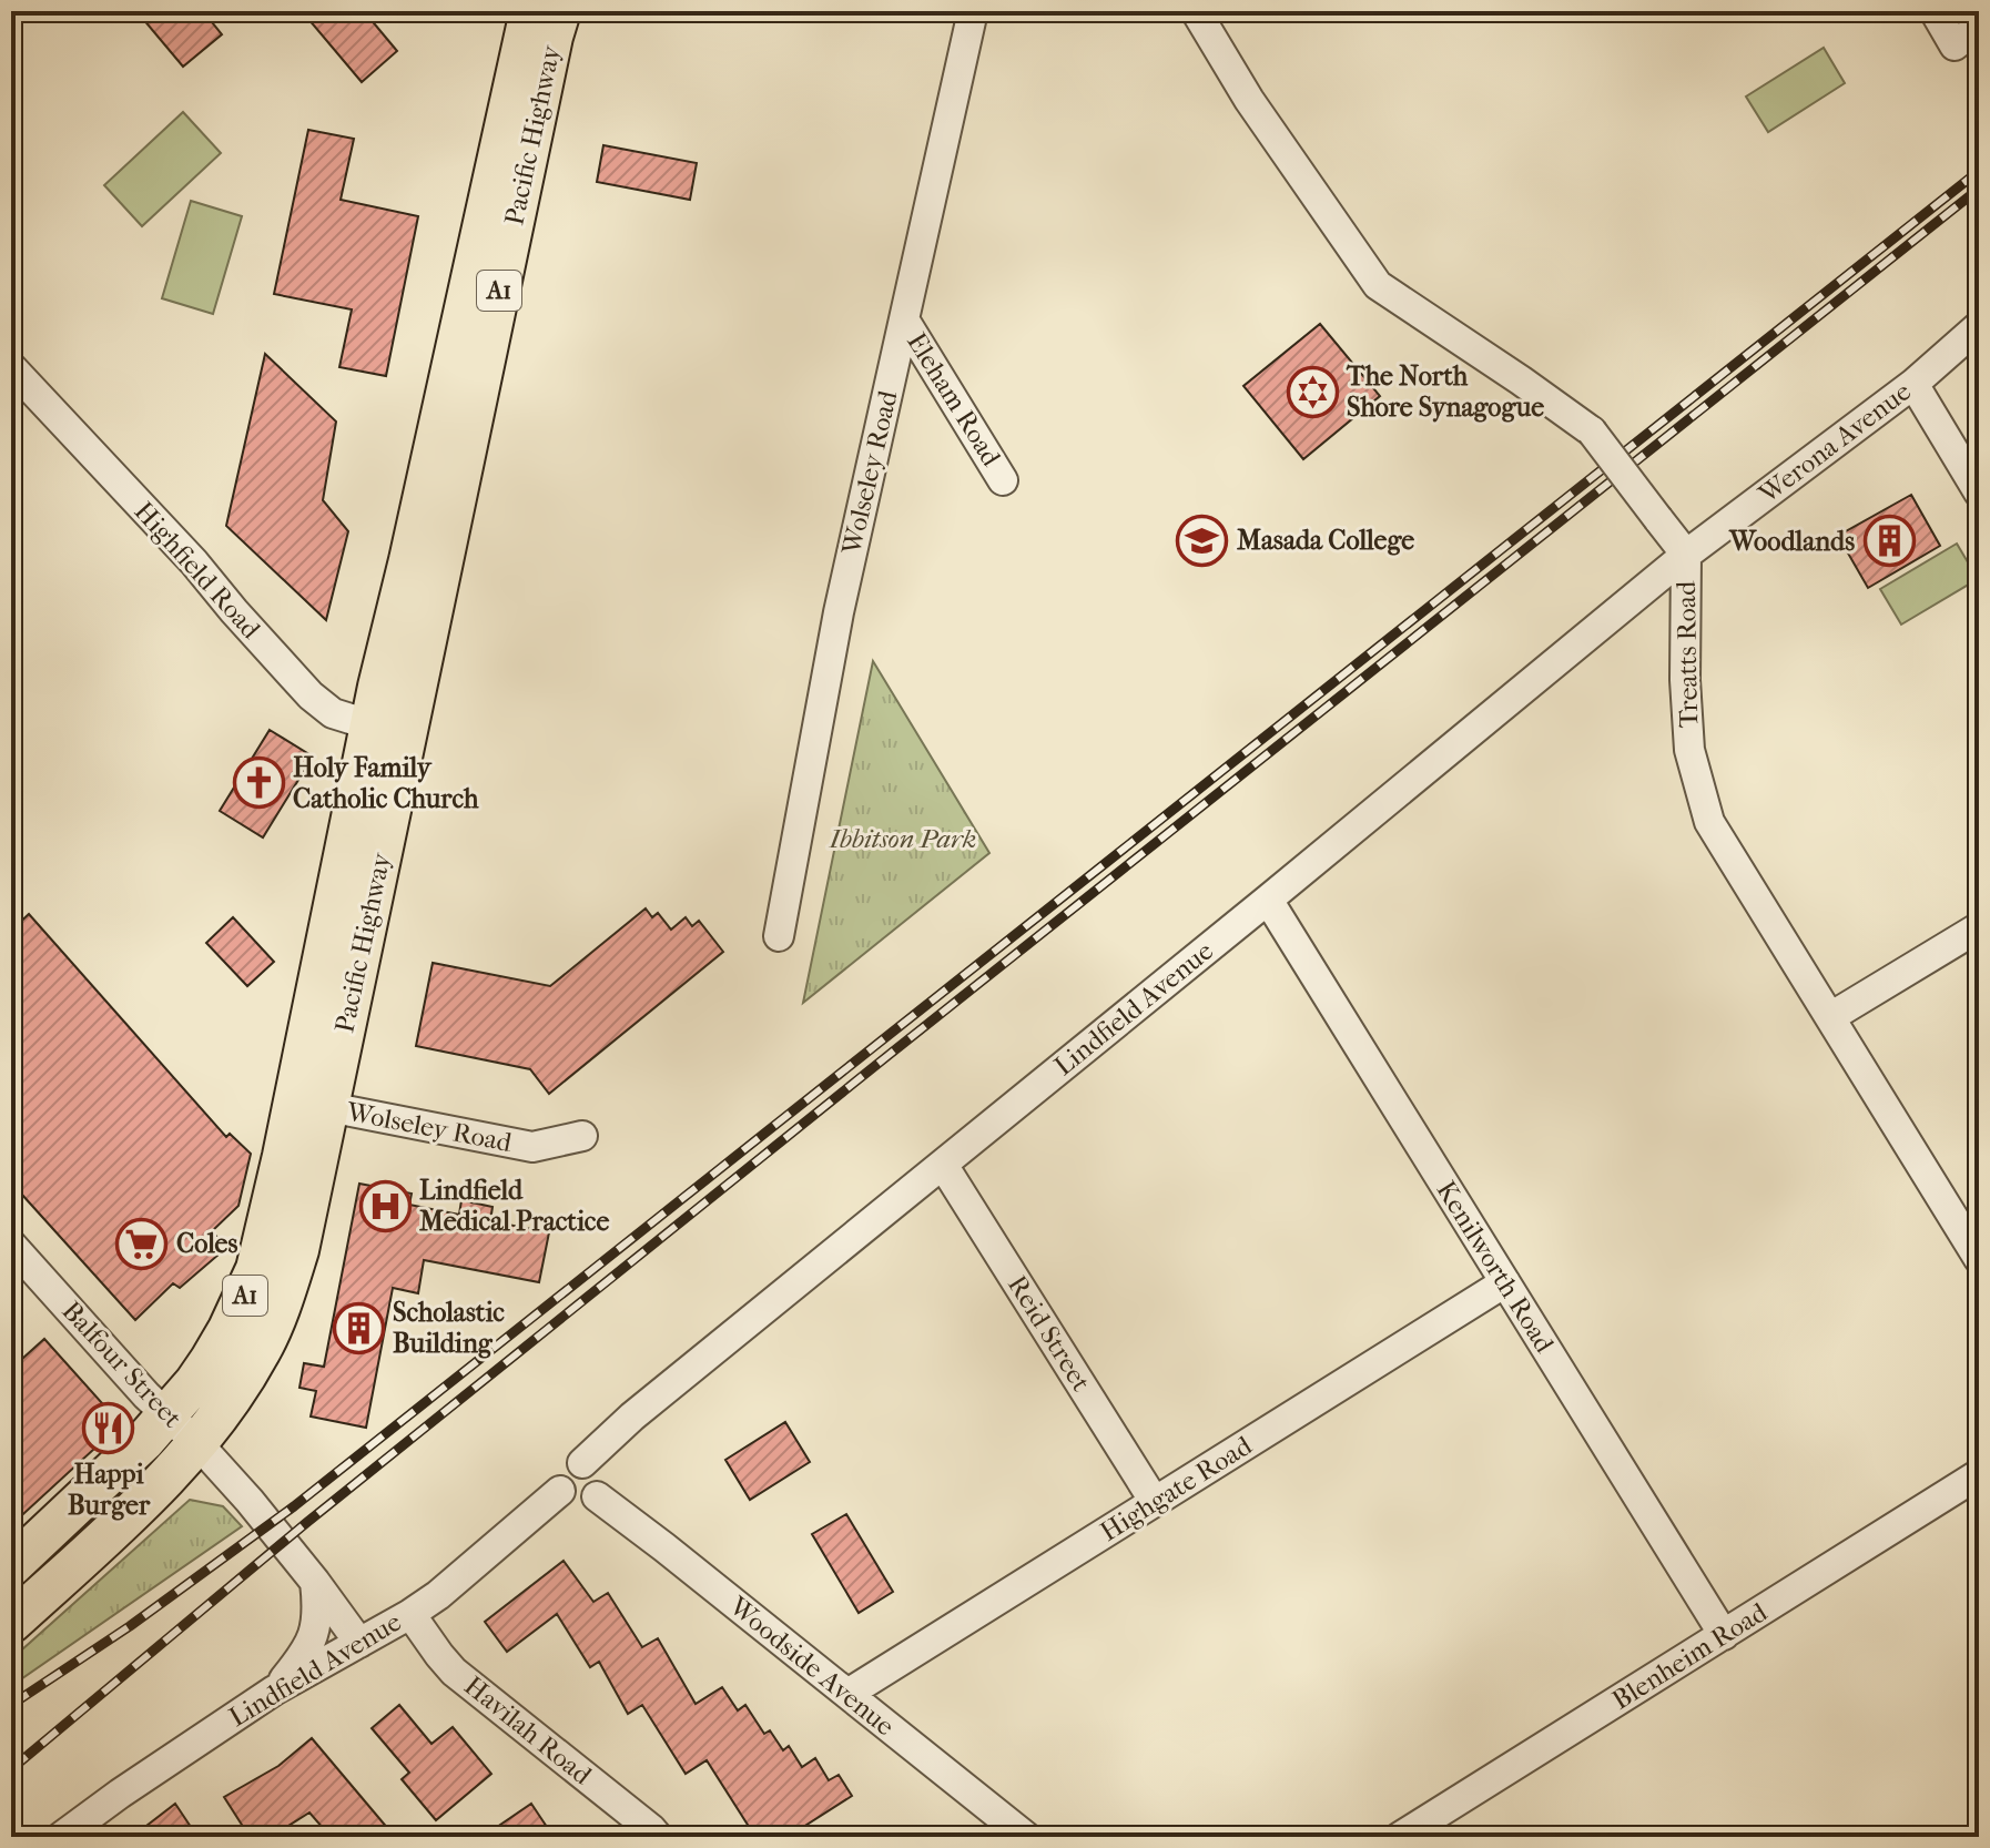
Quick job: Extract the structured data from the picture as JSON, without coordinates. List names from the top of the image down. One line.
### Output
{"streets":{"highway":["Pacific Highway","A1"],"street":["Eleham Road","Werona Avenue","Wolseley Road","Highfield Road","Treatts Road","Lindfield Avenue","Kenilworth Road","Reid Street","Balfour Street","Highgate Road","Blenheim Road","Woodside Avenue","Havilah Road"]},"crossings":[["Pacific Highway","Wolseley Road"],["Pacific Highway","Highfield Road"],["Pacific Highway","Balfour Street"],["Eleham Road","Wolseley Road"],["Werona Avenue","Treatts Road"],["Werona Avenue","Lindfield Avenue"],["Treatts Road","Lindfield Avenue"],["Lindfield Avenue","Kenilworth Road"],["Lindfield Avenue","Reid Street"],["Lindfield Avenue","Woodside Avenue"],["Lindfield Avenue","Havilah Road"],["Kenilworth Road","Highgate Road"],["Kenilworth Road","Blenheim Road"],["Reid Street","Highgate Road"],["Highgate Road","Woodside Avenue"]],"parks":["Ibbitson Park"],"places":{"synagogue":["The North Shore Synagogue"],"school or university":["Masada College"],"building":["Woodlands","Scholastic Building"],"church":["Holy Family Catholic Church"],"hospital":["Lindfield Medical Practice"],"supermarket":["Coles"],"restaurant":["Happi Burger"]}}
